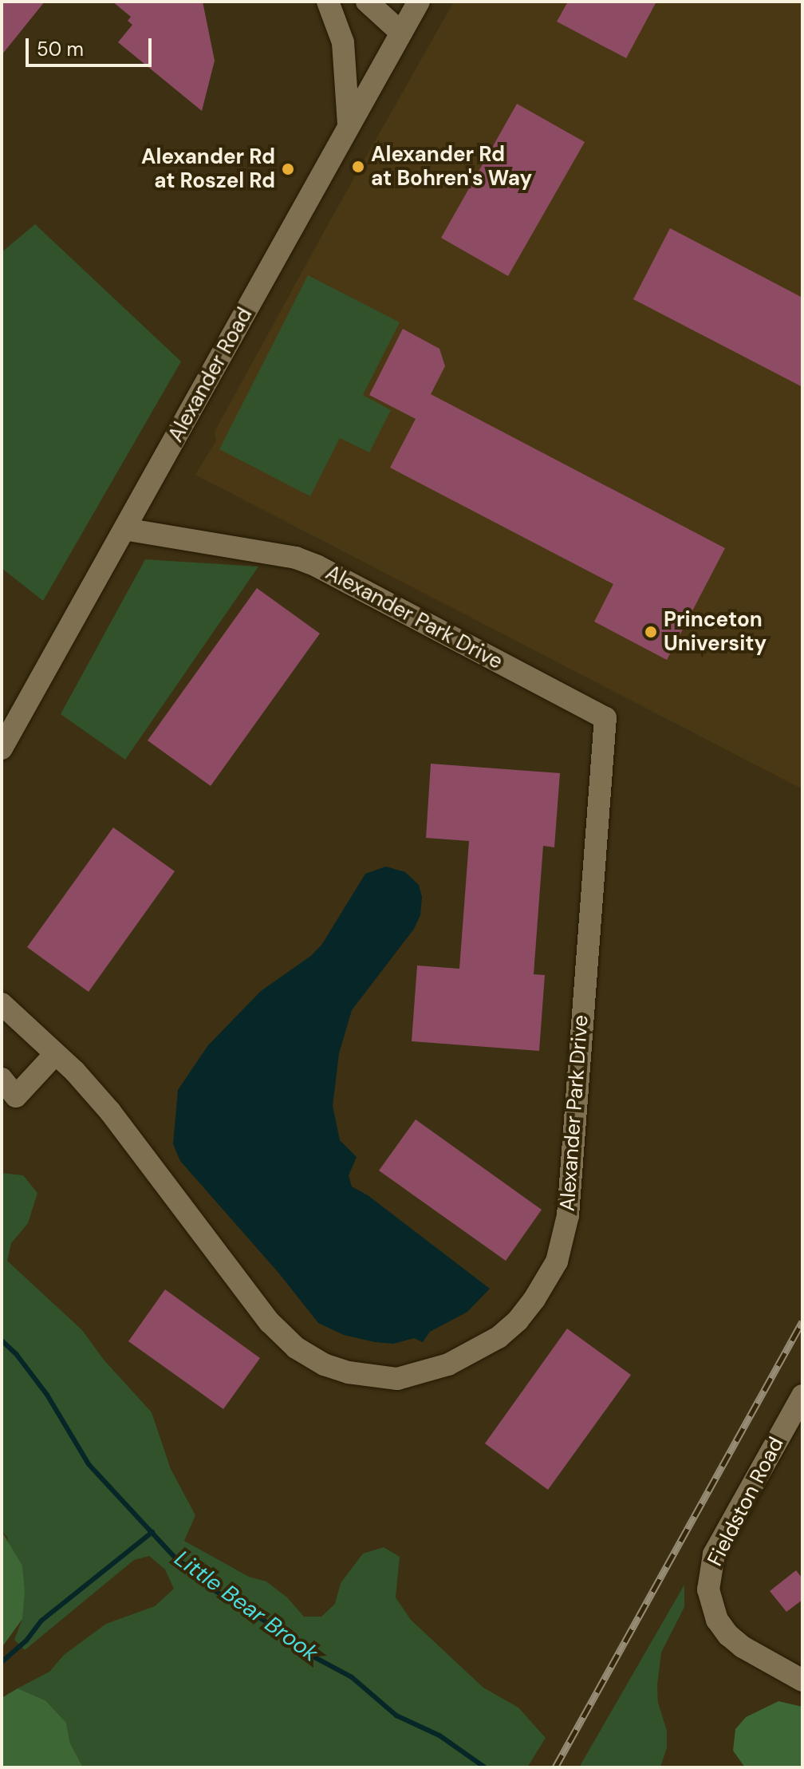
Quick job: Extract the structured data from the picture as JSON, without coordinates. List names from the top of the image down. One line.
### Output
{"streets":{"street":["Alexander Road","Alexander Park Drive","Fieldston Road"]},"crossings":[["Alexander Road","Alexander Park Drive"]],"water":["Little Bear Brook"],"places":["Alexander Rd at Bohren's Way","Alexander Rd at Roszel Rd","Princeton University"],"scale_bar":"50 m"}
